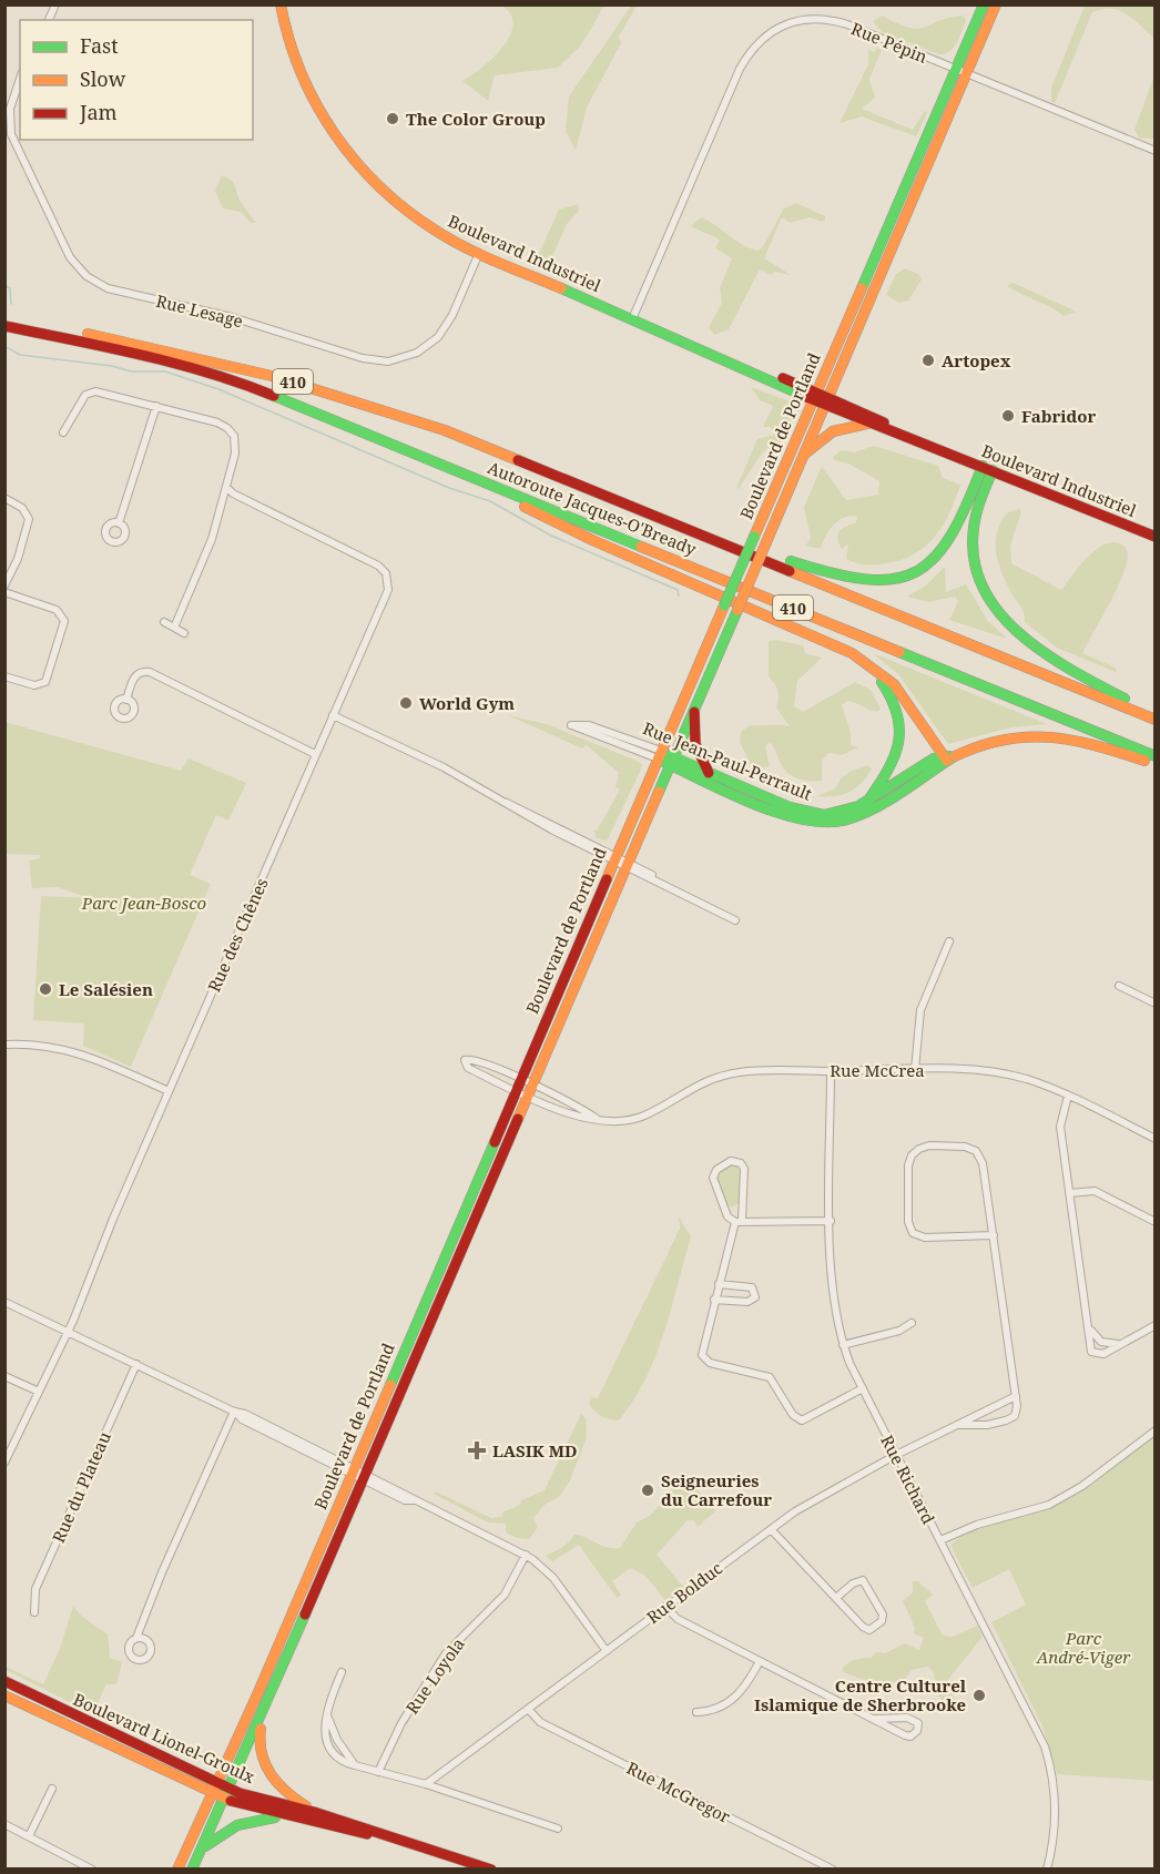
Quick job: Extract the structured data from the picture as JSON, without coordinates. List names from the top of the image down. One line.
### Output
{"streets":{"main road":["Boulevard Industriel","410","Boulevard de Portland","Autoroute Jacques-O'Bready","Rue Jean-Paul-Perrault","Boulevard Lionel-Groulx"],"street":["Rue Pépin","Rue Lesage","Rue des Chênes","Rue McCrea","Rue Richard","Rue du Plateau","Rue Bolduc","Rue Loyola","Rue McGregor"]},"crossings":[["Rue Pépin","Boulevard Industriel"],["Rue Pépin","Boulevard de Portland"],["Boulevard Industriel","Rue Lesage"],["Boulevard Industriel","Boulevard de Portland"],["Boulevard de Portland","Rue Jean-Paul-Perrault"],["Boulevard de Portland","Boulevard Lionel-Groulx"],["Rue McCrea","Rue Richard"],["Rue Richard","Rue Bolduc"],["Rue Bolduc","Rue McGregor"]],"parks":["Parc Jean-Bosco","Parc André-Viger"],"places":{"other":["The Color Group","Artopex","Fabridor","World Gym","Le Salésien","Seigneuries du Carrefour","Centre Culturel Islamique de Sherbrooke"],"health":["LASIK MD"]},"legend":["Fast","Slow","Jam"]}
